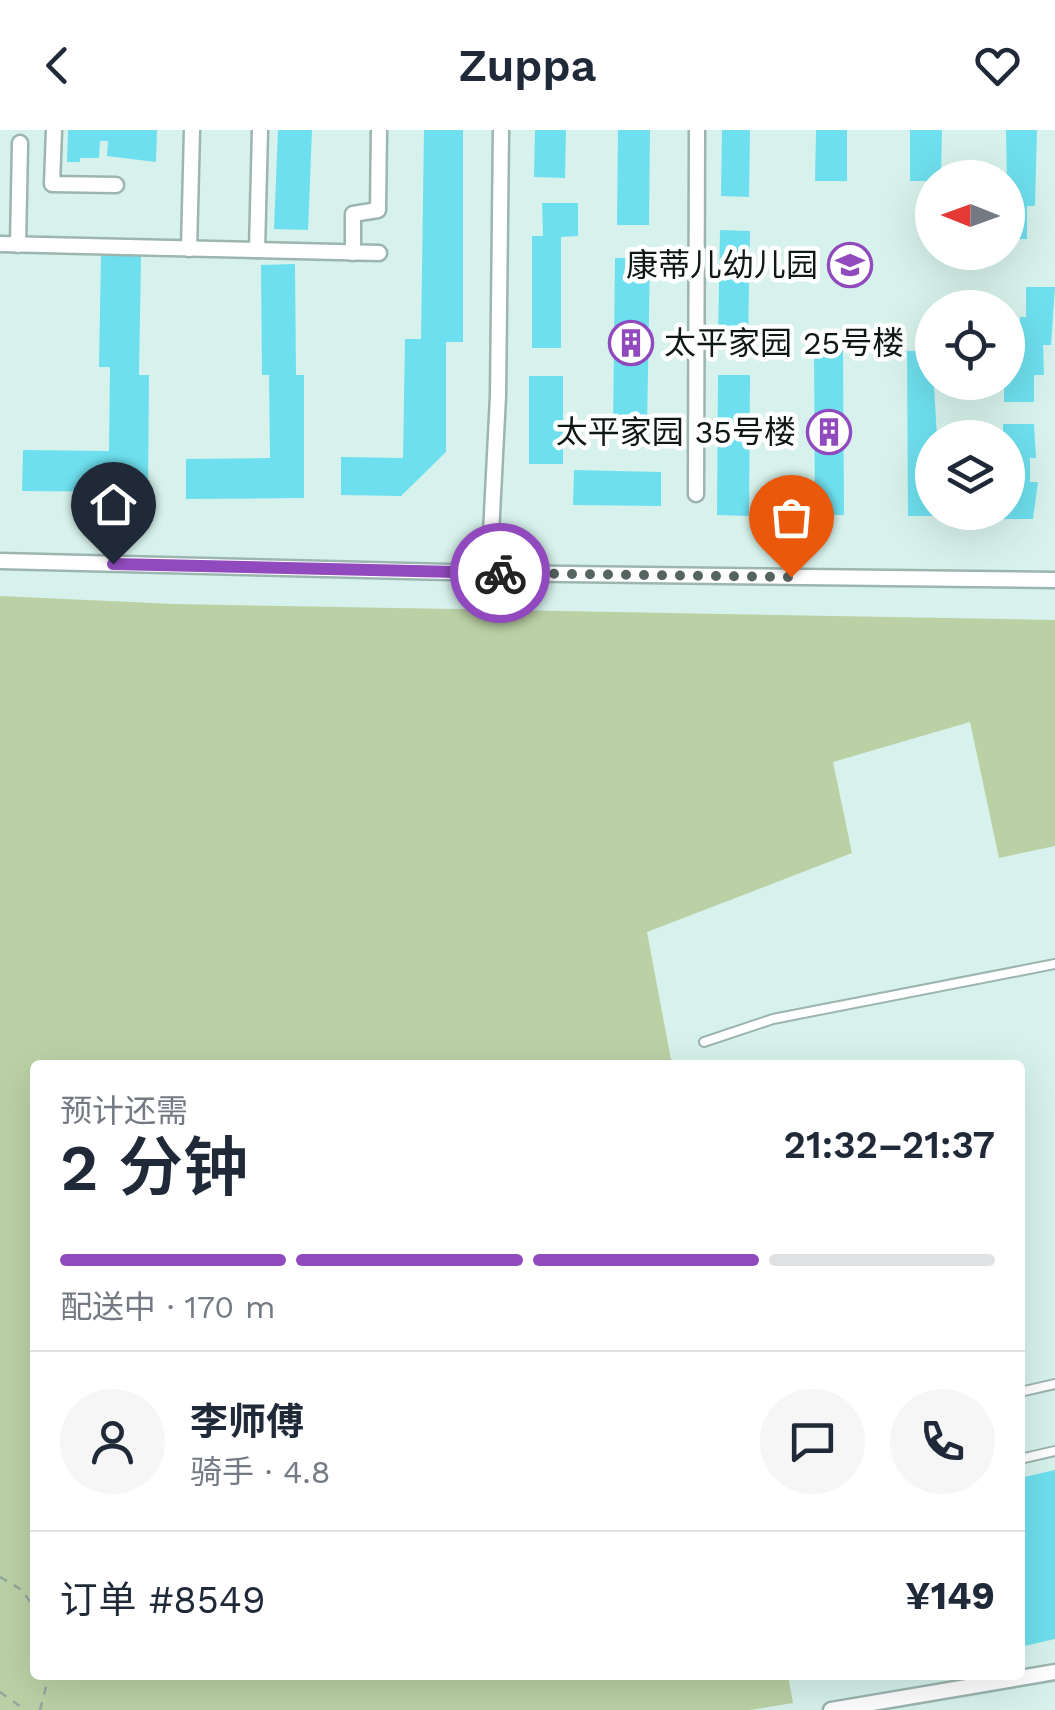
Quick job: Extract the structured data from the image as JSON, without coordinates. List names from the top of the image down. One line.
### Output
{"places":{"school or university":["康蒂儿幼儿园"],"building":["太平家园 25号楼","太平家园 35号楼"]},"north":"left","page":{"header":"Zuppa","heading":["2 分钟","预计还需","21:32–21:37"],"panel":["李师傅","骑手 · 4.8","订单 #8549","¥149"],"bar":"配送中 · 170 m"}}
